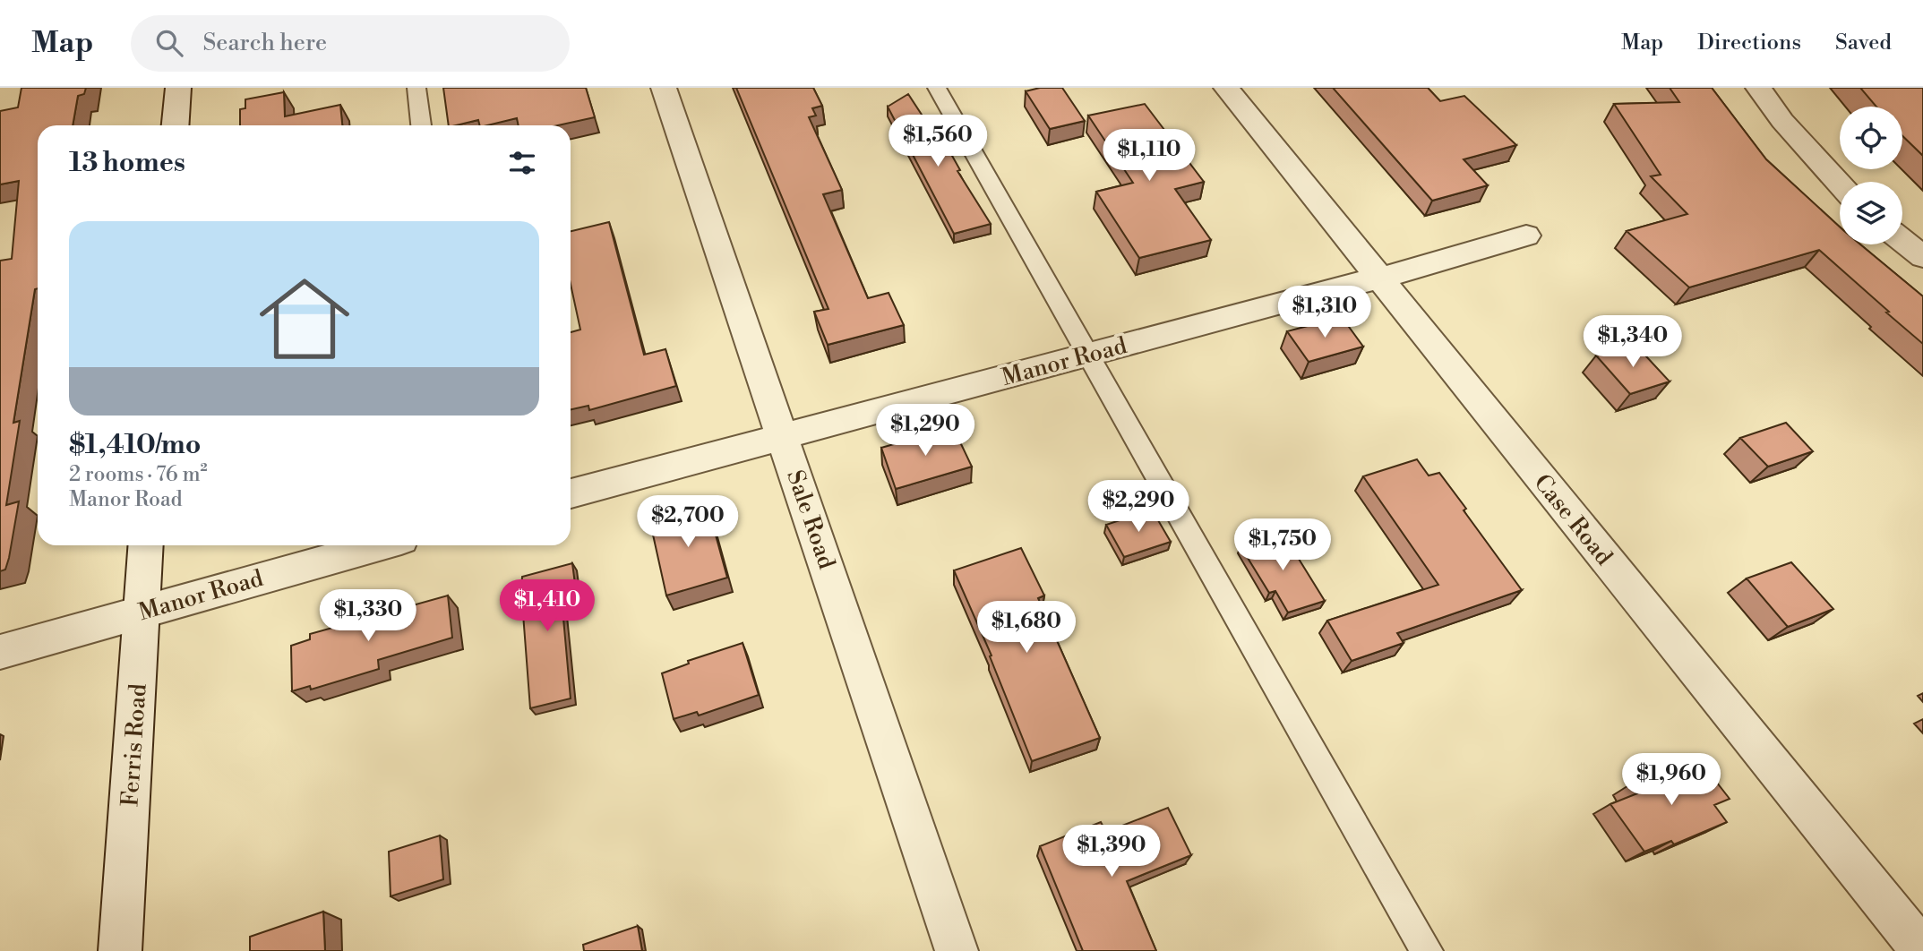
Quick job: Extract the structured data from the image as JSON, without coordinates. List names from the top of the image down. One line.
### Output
{"streets":{"street":["Manor Road","Sale Road","Case Road","Ferris Road"]},"crossings":[["Manor Road","Sale Road"],["Manor Road","Case Road"],["Manor Road","Ferris Road"]],"page":{"header":"Map","search":"Search here","nav":["Map","Directions","Saved"],"price":["$1,560","$1,110","$1,310","$1,340","$1,290","$2,290","$2,700","$1,750","$1,410","$1,330","$1,680","$1,960","$1,390"],"heading":"13 homes","list":[{"name":"$1,410/mo","note":"2 rooms · 76 m² · Manor Road"}]}}
